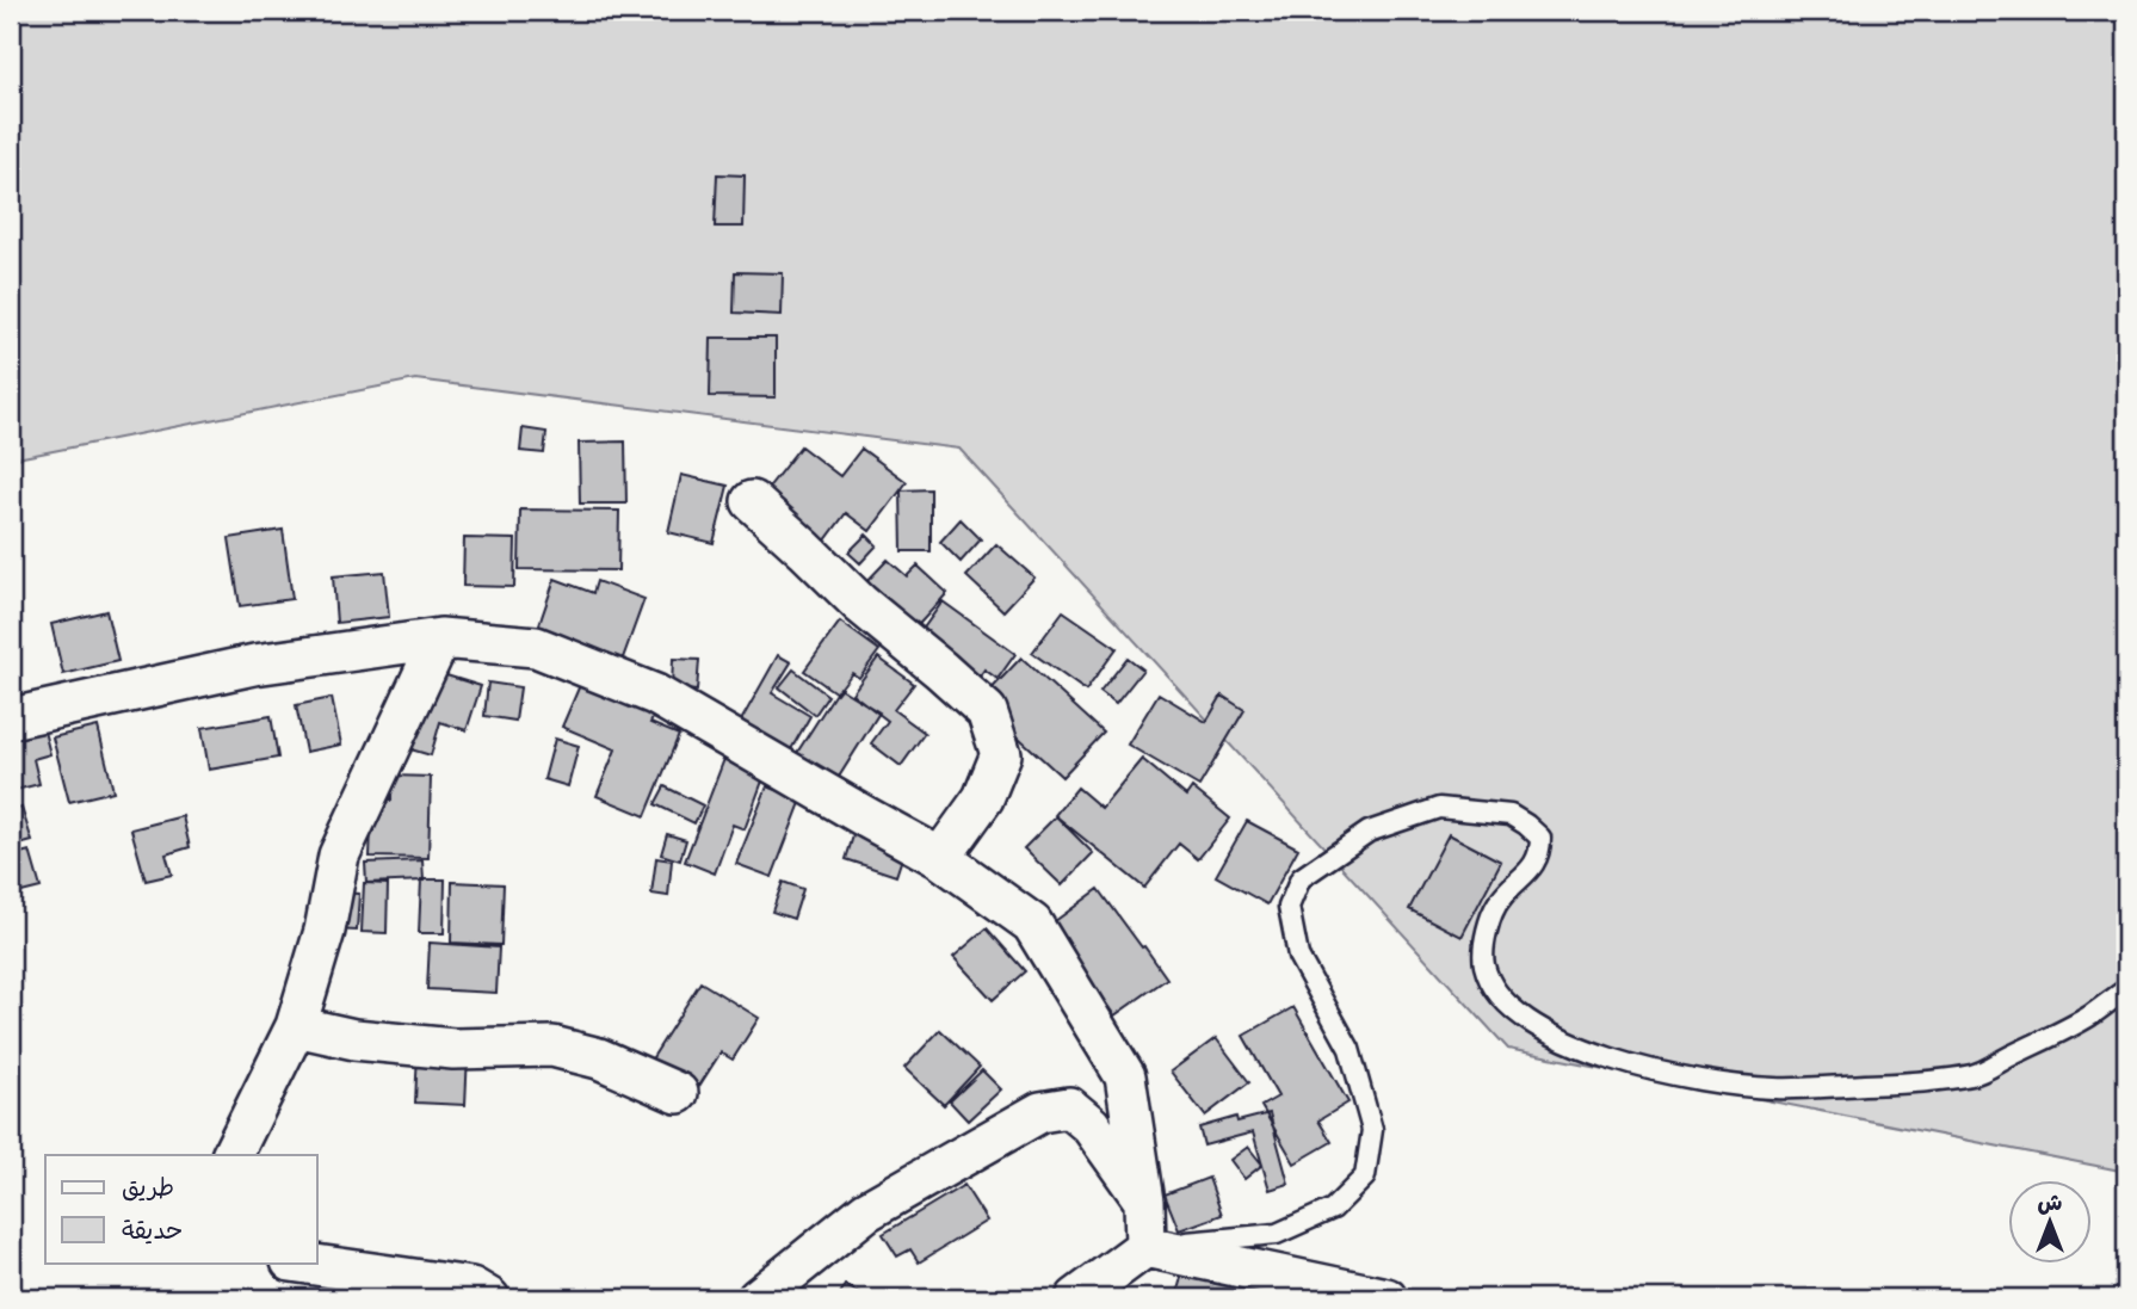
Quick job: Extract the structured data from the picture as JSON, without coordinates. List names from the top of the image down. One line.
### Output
{"legend":["طريق","حديقة"],"north":"top"}
